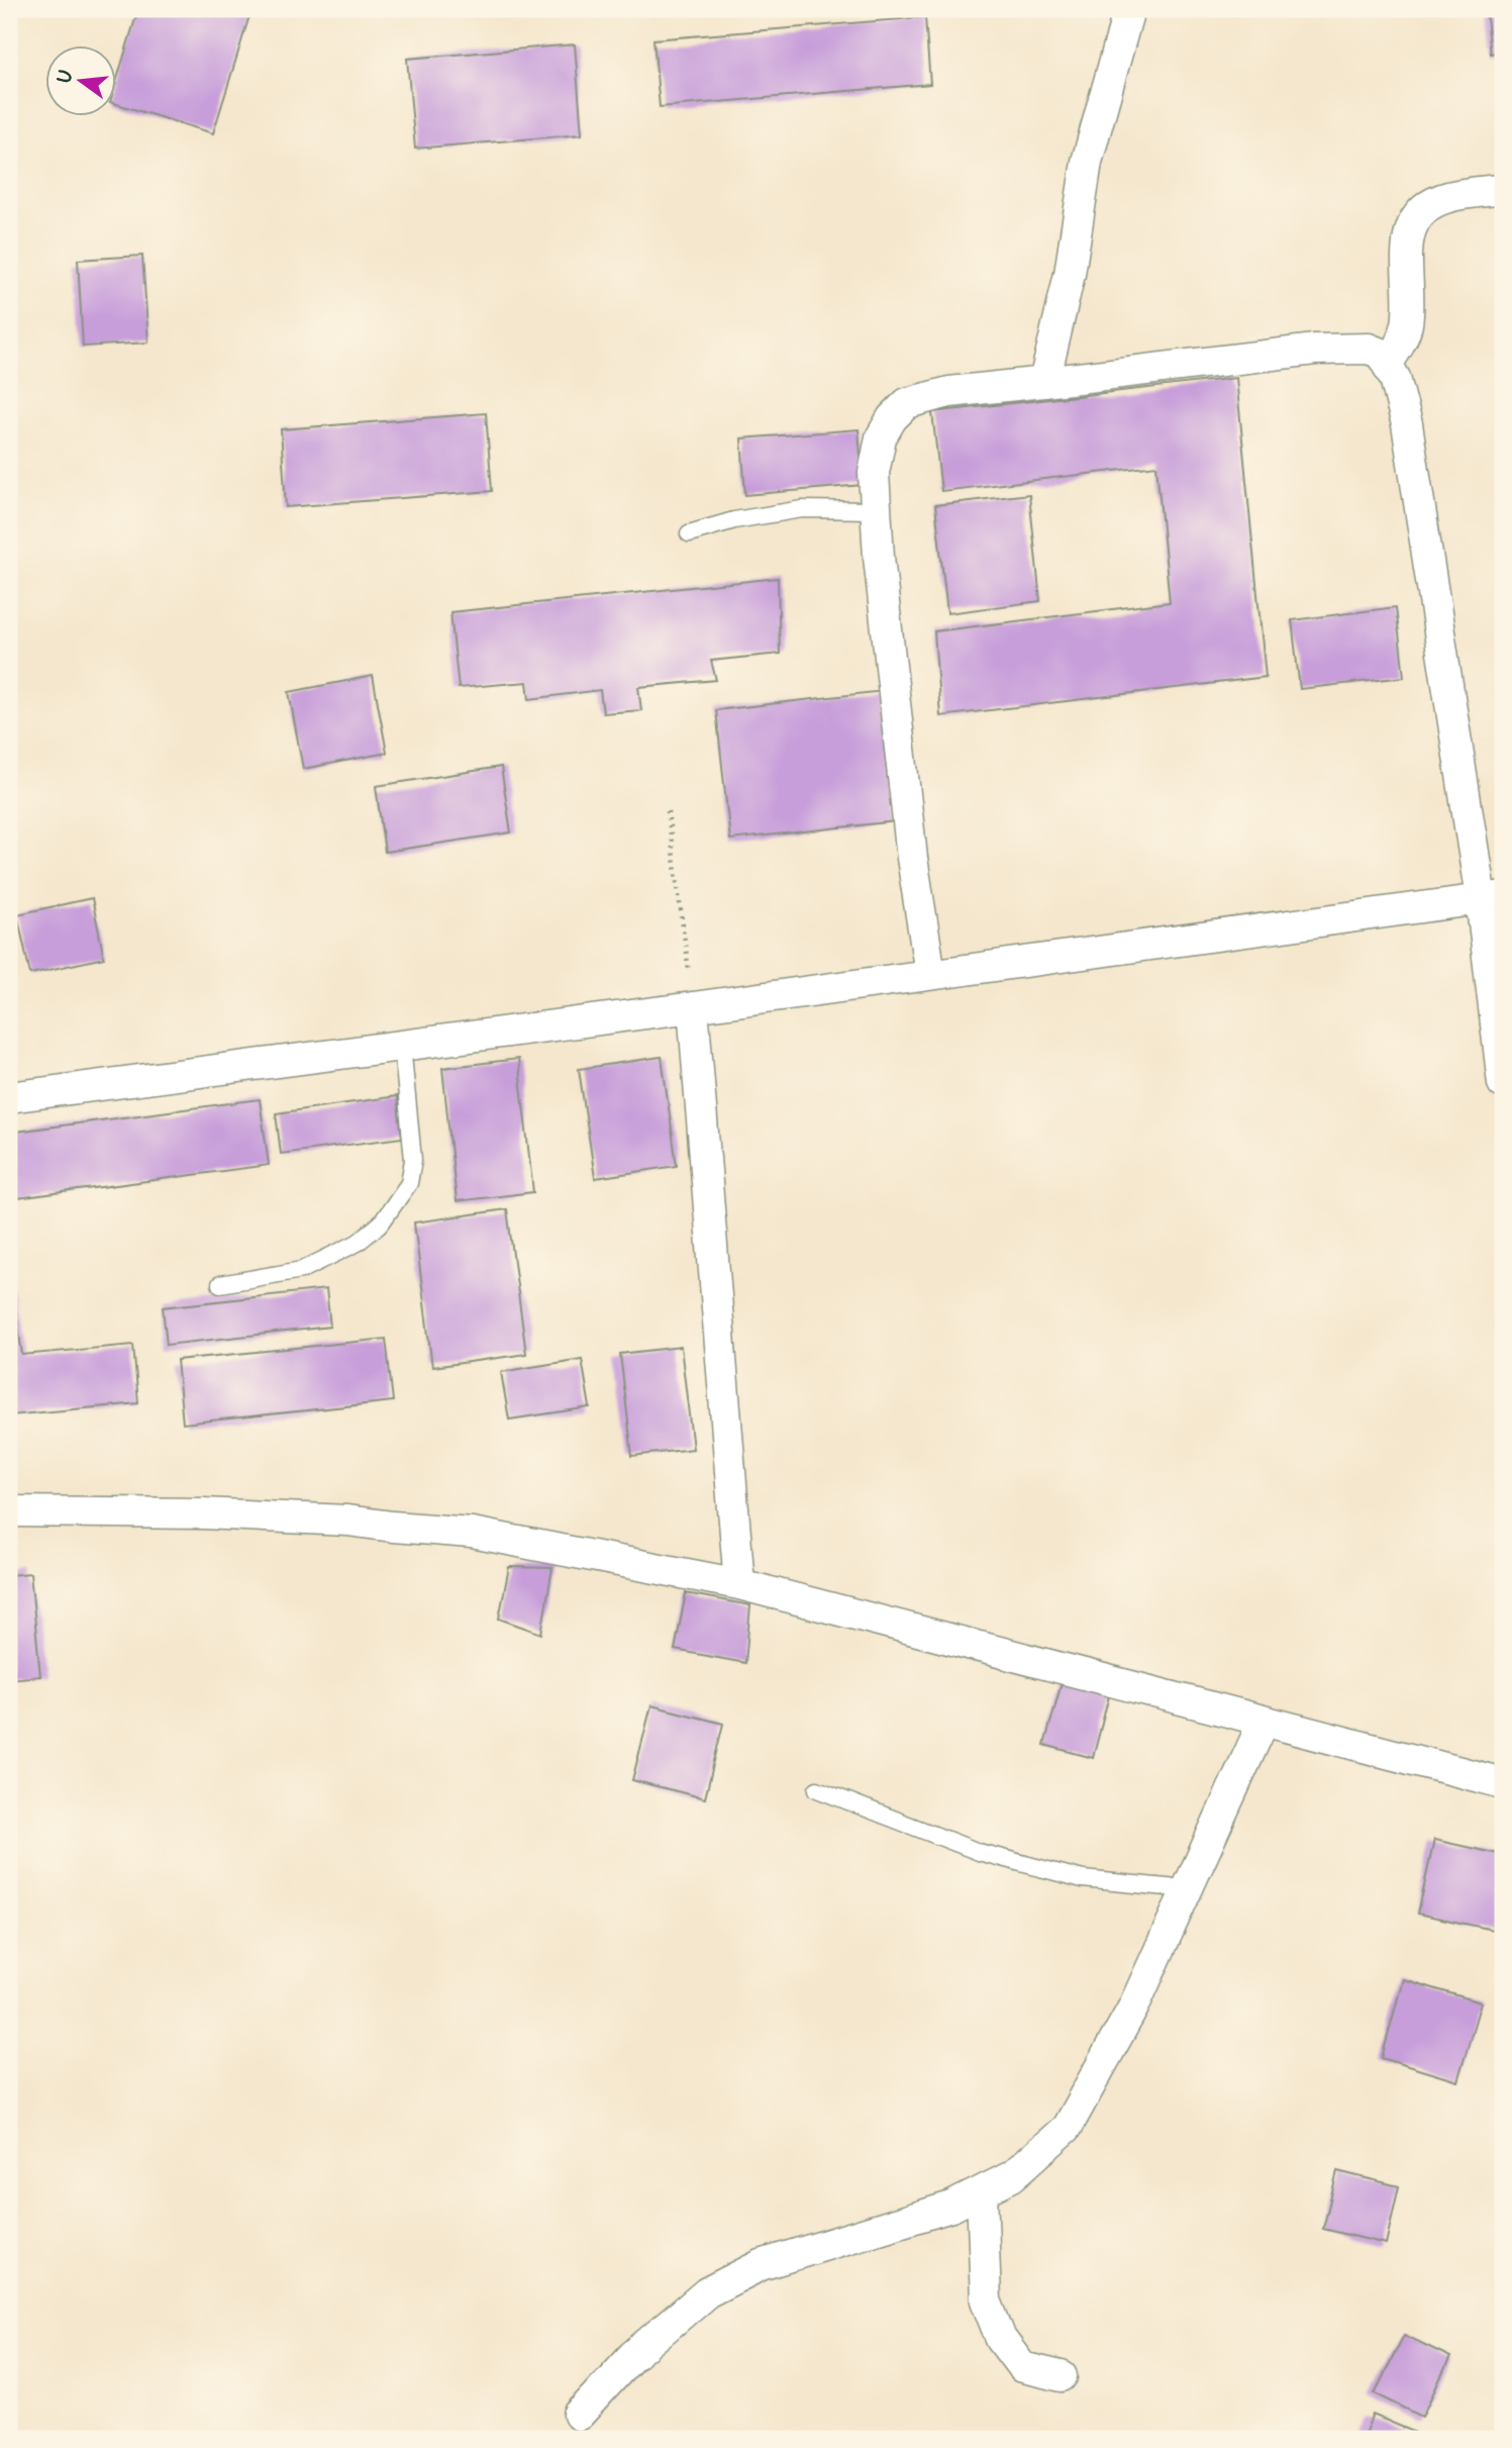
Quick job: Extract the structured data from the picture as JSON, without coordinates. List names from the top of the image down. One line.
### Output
{"north":"left"}
